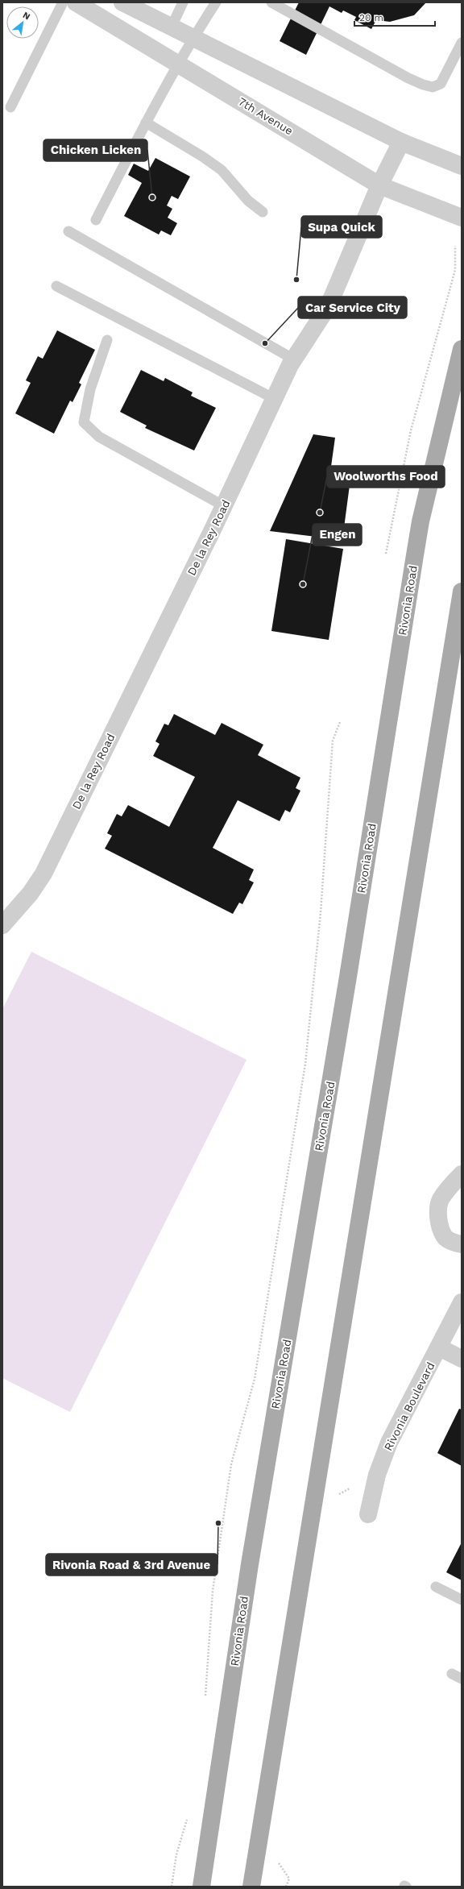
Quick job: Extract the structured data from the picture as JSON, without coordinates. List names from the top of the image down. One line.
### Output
{"streets":{"main road":["Rivonia Road"],"street":["7th Avenue","De la Rey Road","Rivonia Boulevard"]},"crossings":[["7th Avenue","De la Rey Road"]],"places":["Chicken Licken","Supa Quick","Car Service City","Woolworths Food","Engen","Rivonia Road & 3rd Avenue"],"scale_bar":"20 m","north":"top right"}
